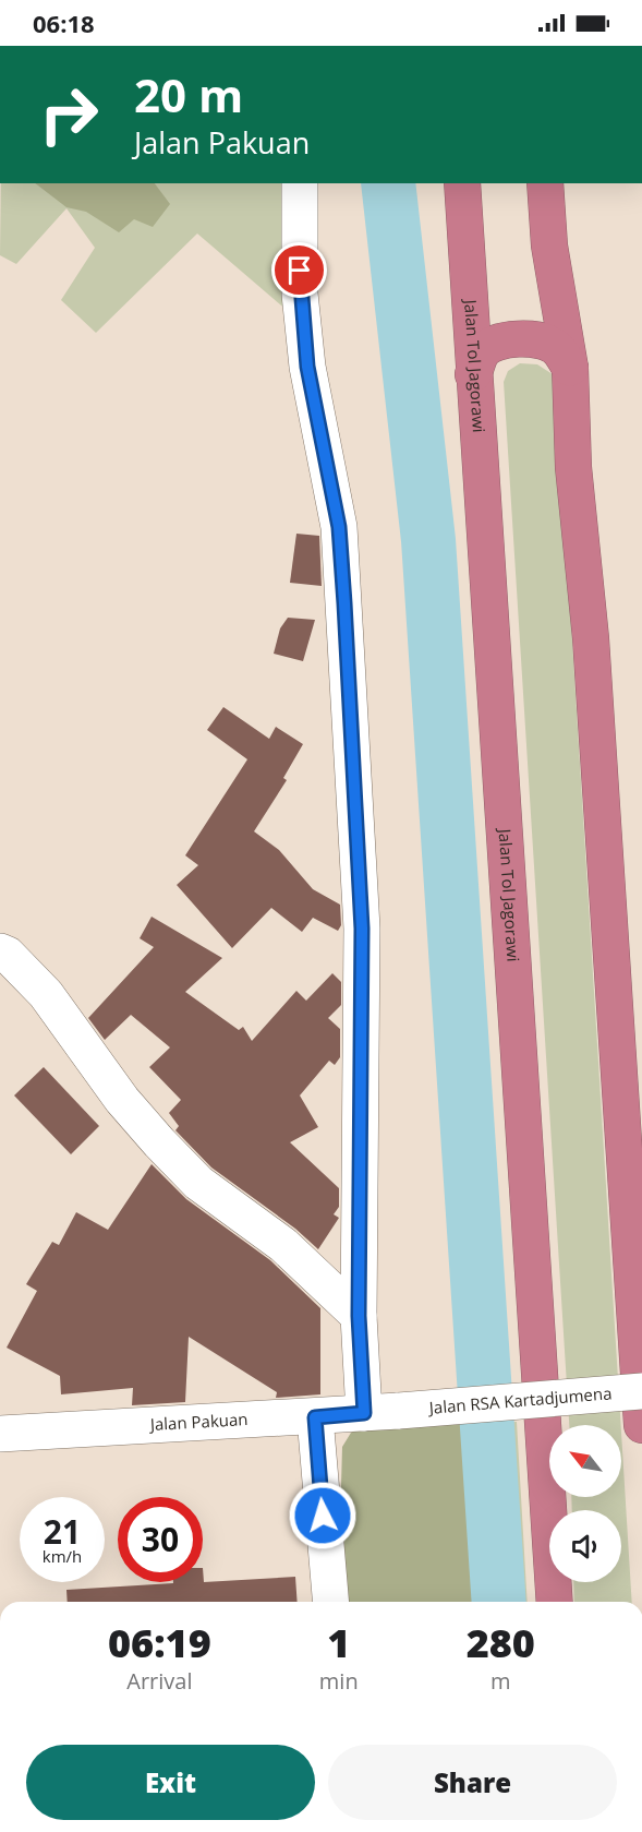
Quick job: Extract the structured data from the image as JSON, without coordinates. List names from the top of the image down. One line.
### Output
{"streets":{"highway":["Jalan Tol Jagorawi"],"street":["Jalan RSA Kartadjumena","Jalan Pakuan"]},"crossings":[["Jalan RSA Kartadjumena","Jalan Pakuan"]],"north":"top left","page":{"status":"06:18","turn":["20 m","Jalan Pakuan"],"speed":"21 km/h","limit":"30","eta":["06:19","Arrival","1","min","280","m"],"buttons":["Exit","Share"]}}
